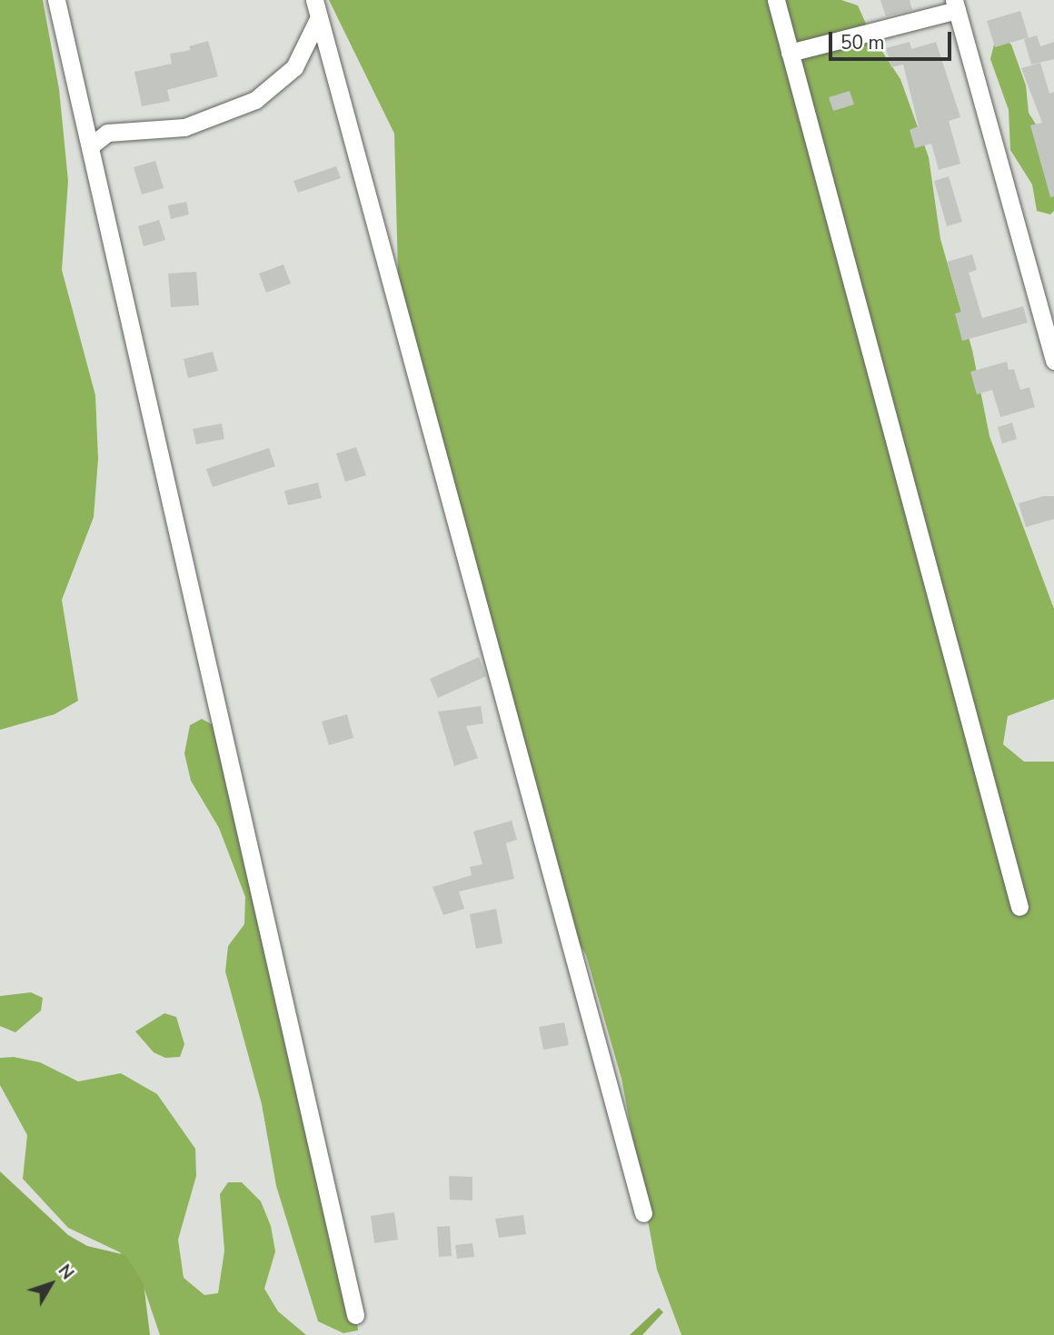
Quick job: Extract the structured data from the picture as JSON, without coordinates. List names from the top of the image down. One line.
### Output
{"scale_bar":"50 m","north":"top right"}
